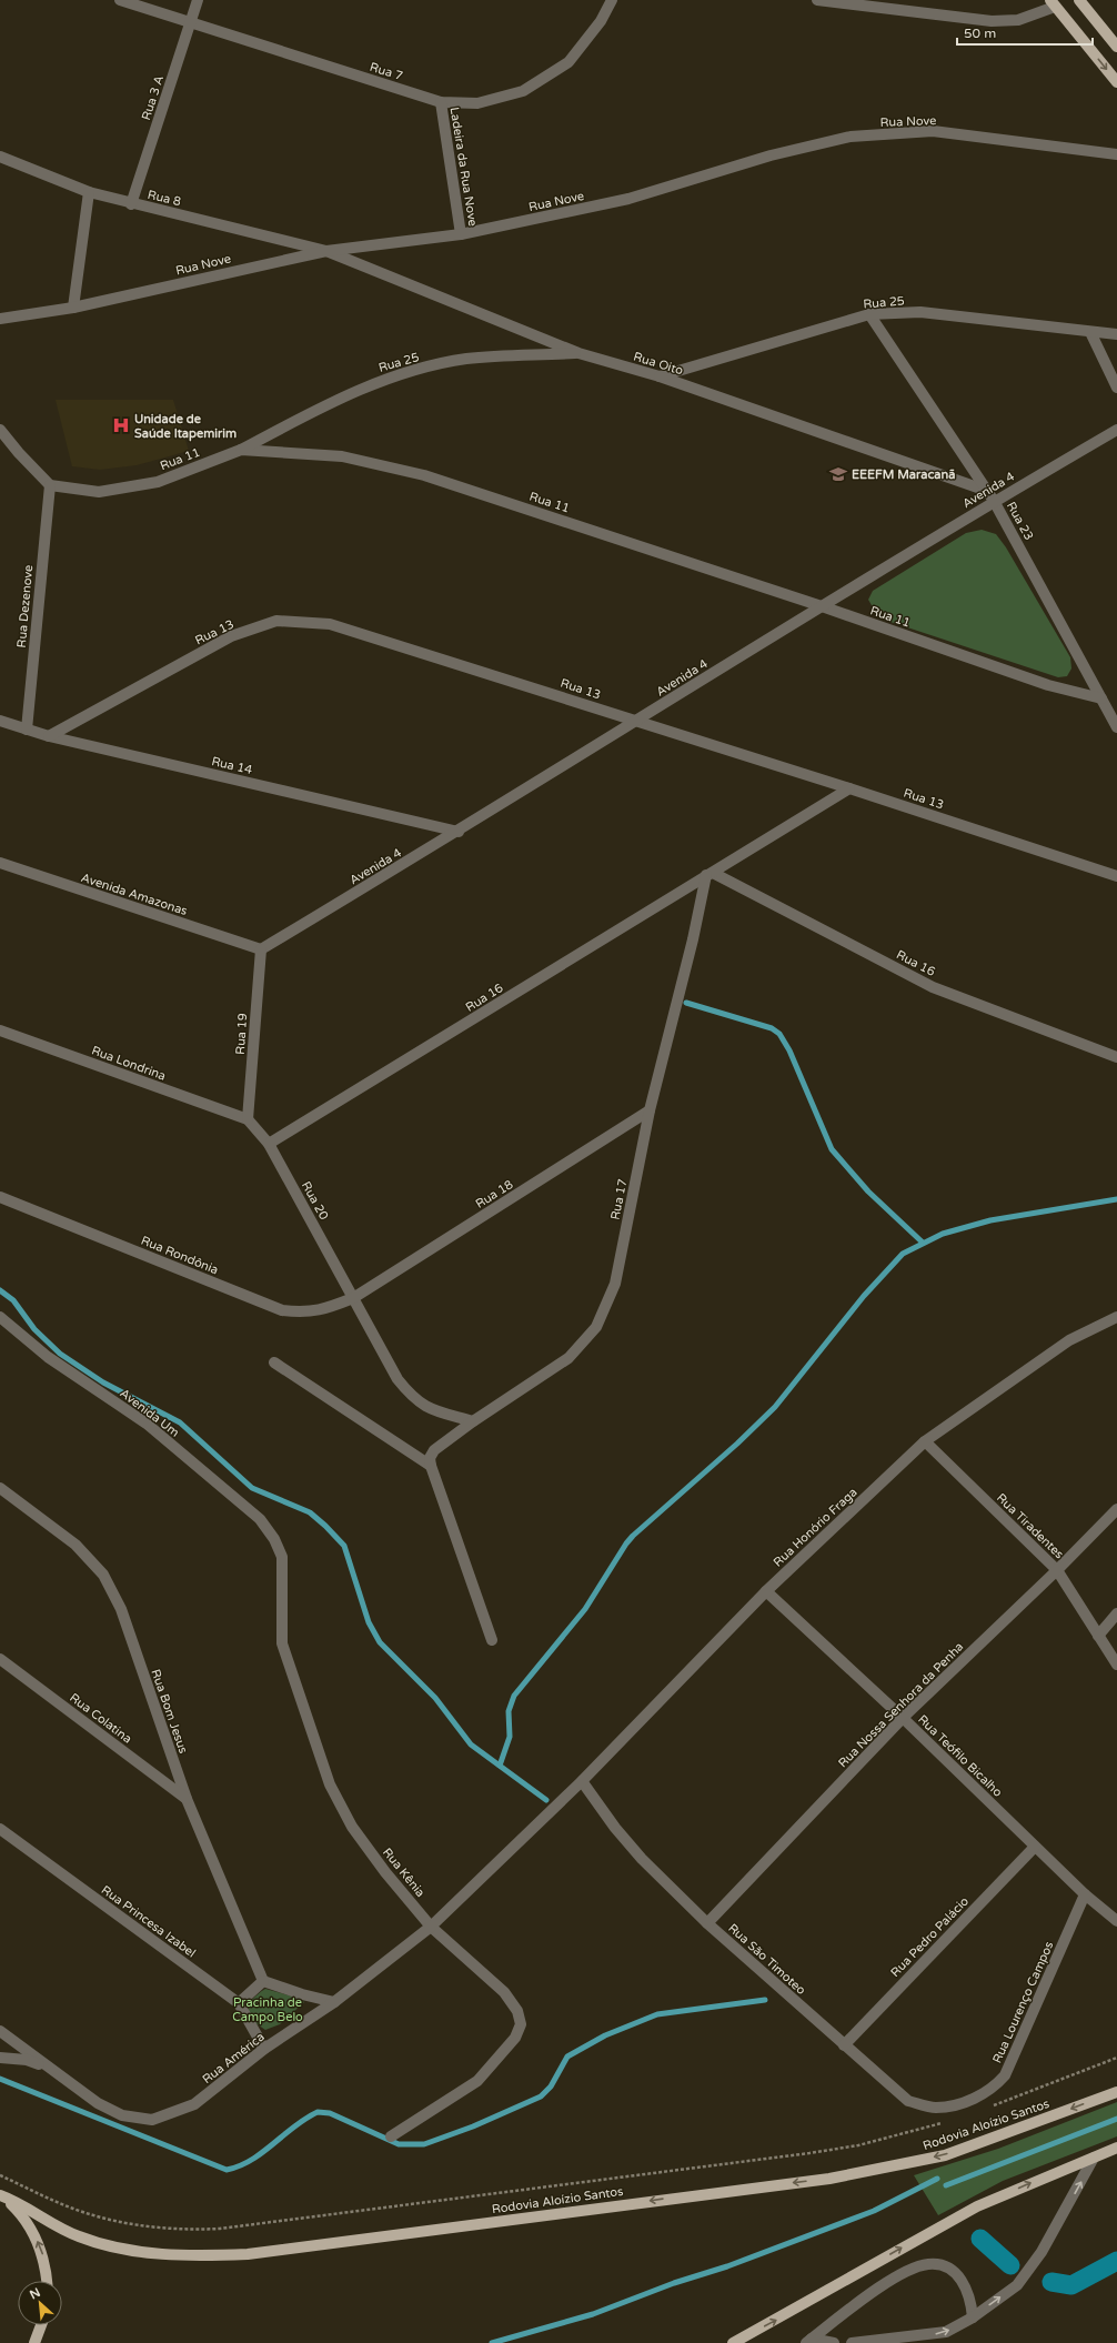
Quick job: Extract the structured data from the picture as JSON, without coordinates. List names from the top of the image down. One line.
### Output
{"streets":{"main road":["Rodovia Aloízio Santos"],"street":["Rua 7","Rua 3 A","Rua Nove","Ladeira da Rua Nove","Rua 8","Rua 25","Rua Oito","Rua 11","Avenida 4","Rua 23","Rua Dezenove","Rua 13","Rua 14","Avenida Amazonas","Rua 16","Rua 19","Rua Londrina","Rua 18","Rua 17","Rua 20","Rua Rondônia","Avenida Um","Rua Tiradentes","Rua Honório Fraga","Rua Nossa Senhora da Penha","Rua Bom Jesus","Rua Colatina","Rua Teófilo Bicalho","Rua Kênia","Rua Princesa Izabel","Rua Pedro Palácio","Rua São Timoteo","Rua Lourenço Campos","Rua América"]},"crossings":[["Rua 7","Rua 3 A"],["Rua 7","Ladeira da Rua Nove"],["Rua 3 A","Rua 8"],["Rua Nove","Ladeira da Rua Nove"],["Rua Nove","Rua 8"],["Rua Nove","Rua Oito"],["Rua 8","Rua Oito"],["Rua 25","Rua Oito"],["Rua 25","Rua 11"],["Rua 25","Rua 23"],["Rua Oito","Rua 23"],["Rua 11","Avenida 4"],["Rua 11","Rua 23"],["Rua 11","Rua Dezenove"],["Avenida 4","Rua 23"],["Avenida 4","Rua 13"],["Avenida 4","Rua 14"],["Avenida 4","Avenida Amazonas"],["Avenida 4","Rua 19"],["Rua Dezenove","Rua 14"],["Rua 13","Rua 14"],["Rua 13","Rua 16"],["Avenida Amazonas","Rua 19"],["Rua 16","Rua 17"],["Rua 16","Rua 20"],["Rua 19","Rua Londrina"],["Rua 19","Rua 20"],["Rua Londrina","Rua 20"],["Rua 18","Rua 17"],["Rua 18","Rua 20"],["Rua 18","Rua Rondônia"],["Rua 17","Rua 20"],["Rua 20","Rua Rondônia"],["Avenida Um","Rua Kênia"],["Rua Tiradentes","Rua Honório Fraga"],["Rua Tiradentes","Rua Nossa Senhora da Penha"],["Rua Honório Fraga","Rua Teófilo Bicalho"],["Rua Honório Fraga","Rua São Timoteo"],["Rua Honório Fraga","Rua América"],["Rua Nossa Senhora da Penha","Rua Teófilo Bicalho"],["Rua Nossa Senhora da Penha","Rua São Timoteo"],["Rua Bom Jesus","Rua Colatina"],["Rua Teófilo Bicalho","Rua Pedro Palácio"],["Rua Teófilo Bicalho","Rua Lourenço Campos"],["Rua Kênia","Rua América"],["Rua Princesa Izabel","Rua América"],["Rua Pedro Palácio","Rua São Timoteo"],["Rua São Timoteo","Rua Lourenço Campos"]],"one_way":["Rodovia Aloízio Santos"],"parks":["Pracinha de Campo Belo"],"places":{"hospital":["Unidade de Saúde Itapemirim"],"school or university":["EEEFM Maracanã"]},"scale_bar":"50 m","north":"top left"}
